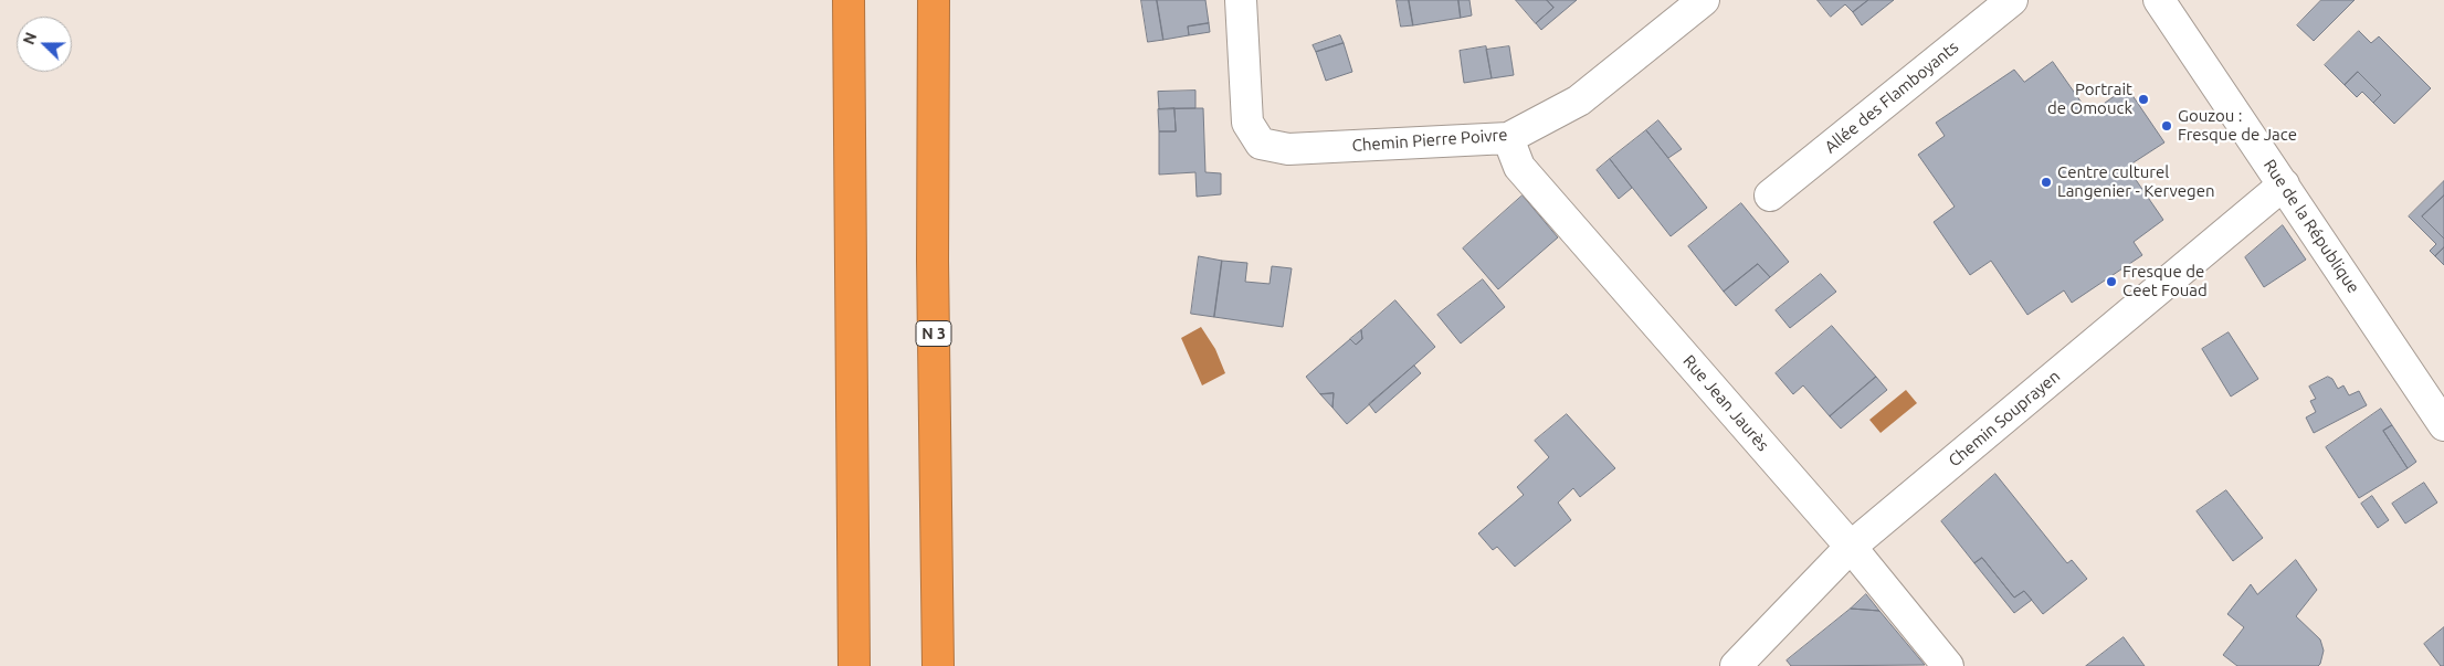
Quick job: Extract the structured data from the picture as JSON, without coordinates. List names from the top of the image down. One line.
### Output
{"streets":{"highway":["N 3"],"street":["Allée des Flamboyants","Chemin Pierre Poivre","Rue de la République","Rue Jean Jaurès","Chemin Souprayen"]},"crossings":[["Chemin Pierre Poivre","Rue Jean Jaurès"],["Rue de la République","Chemin Souprayen"],["Rue Jean Jaurès","Chemin Souprayen"]],"places":["Portrait de Omouck","Gouzou : Fresque de Jace","Centre culturel Langenier - Kervegen","Fresque de Ceet Fouad"],"north":"left"}
